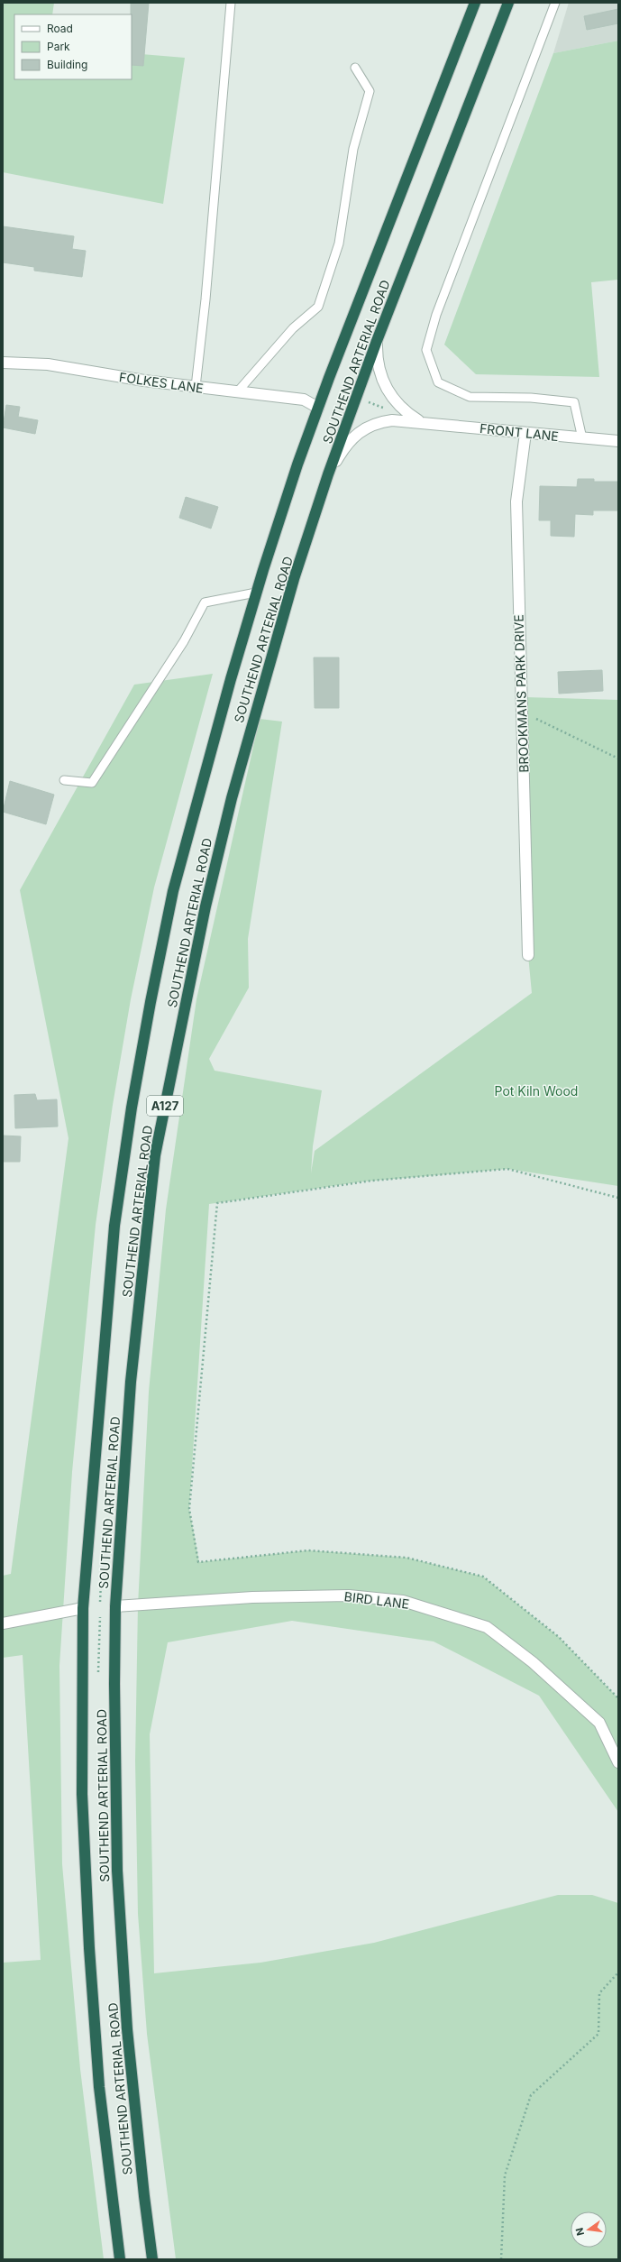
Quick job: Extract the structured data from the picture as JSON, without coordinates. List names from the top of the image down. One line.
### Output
{"streets":{"highway":["SOUTHEND ARTERIAL ROAD","A127"],"street":["FOLKES LANE","FRONT LANE","BROOKMANS PARK DRIVE","BIRD LANE"]},"crossings":[["SOUTHEND ARTERIAL ROAD","FOLKES LANE"],["SOUTHEND ARTERIAL ROAD","FRONT LANE"],["SOUTHEND ARTERIAL ROAD","BIRD LANE"],["FRONT LANE","BROOKMANS PARK DRIVE"]],"parks":["Pot Kiln Wood"],"legend":["Road","Park","Building"],"north":"left"}
